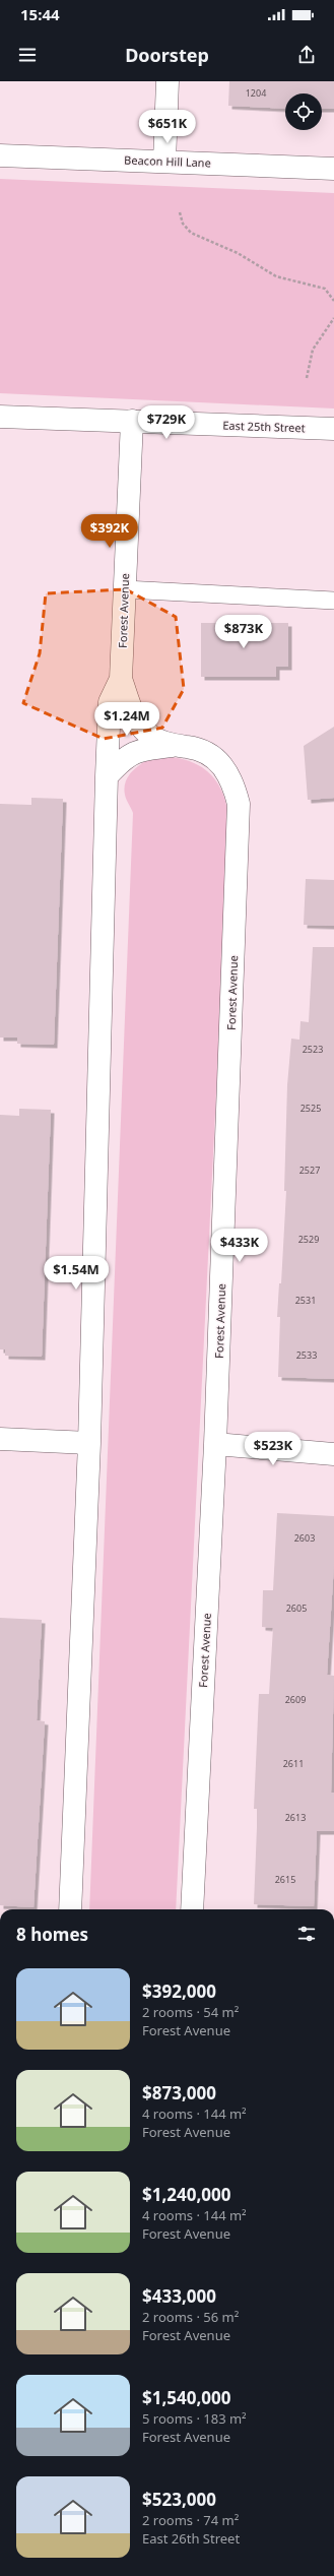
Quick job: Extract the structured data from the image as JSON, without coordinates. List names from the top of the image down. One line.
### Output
{"streets":{"street":["Beacon Hill Lane","East 25th Street","Forest Avenue"]},"crossings":[["East 25th Street","Forest Avenue"]],"house_numbers":["1204","2523","2525","2527","2529","2531","2533","2603","2605","2609","2611","2613","2615"],"page":{"status":"15:44","header":"Doorstep","price":["$651K","$729K","$392K","$873K","$1.24M","$433K","$1.54M","$523K"],"heading":"8 homes","list":[{"name":"$392,000","note":"2 rooms · 54 m² · Forest Avenue"},{"name":"$873,000","note":"4 rooms · 144 m² · Forest Avenue"},{"name":"$1,240,000","note":"4 rooms · 144 m² · Forest Avenue"},{"name":"$433,000","note":"2 rooms · 56 m² · Forest Avenue"},{"name":"$1,540,000","note":"5 rooms · 183 m² · Forest Avenue"},{"name":"$523,000","note":"2 rooms · 74 m² · East 26th Street"}]}}
